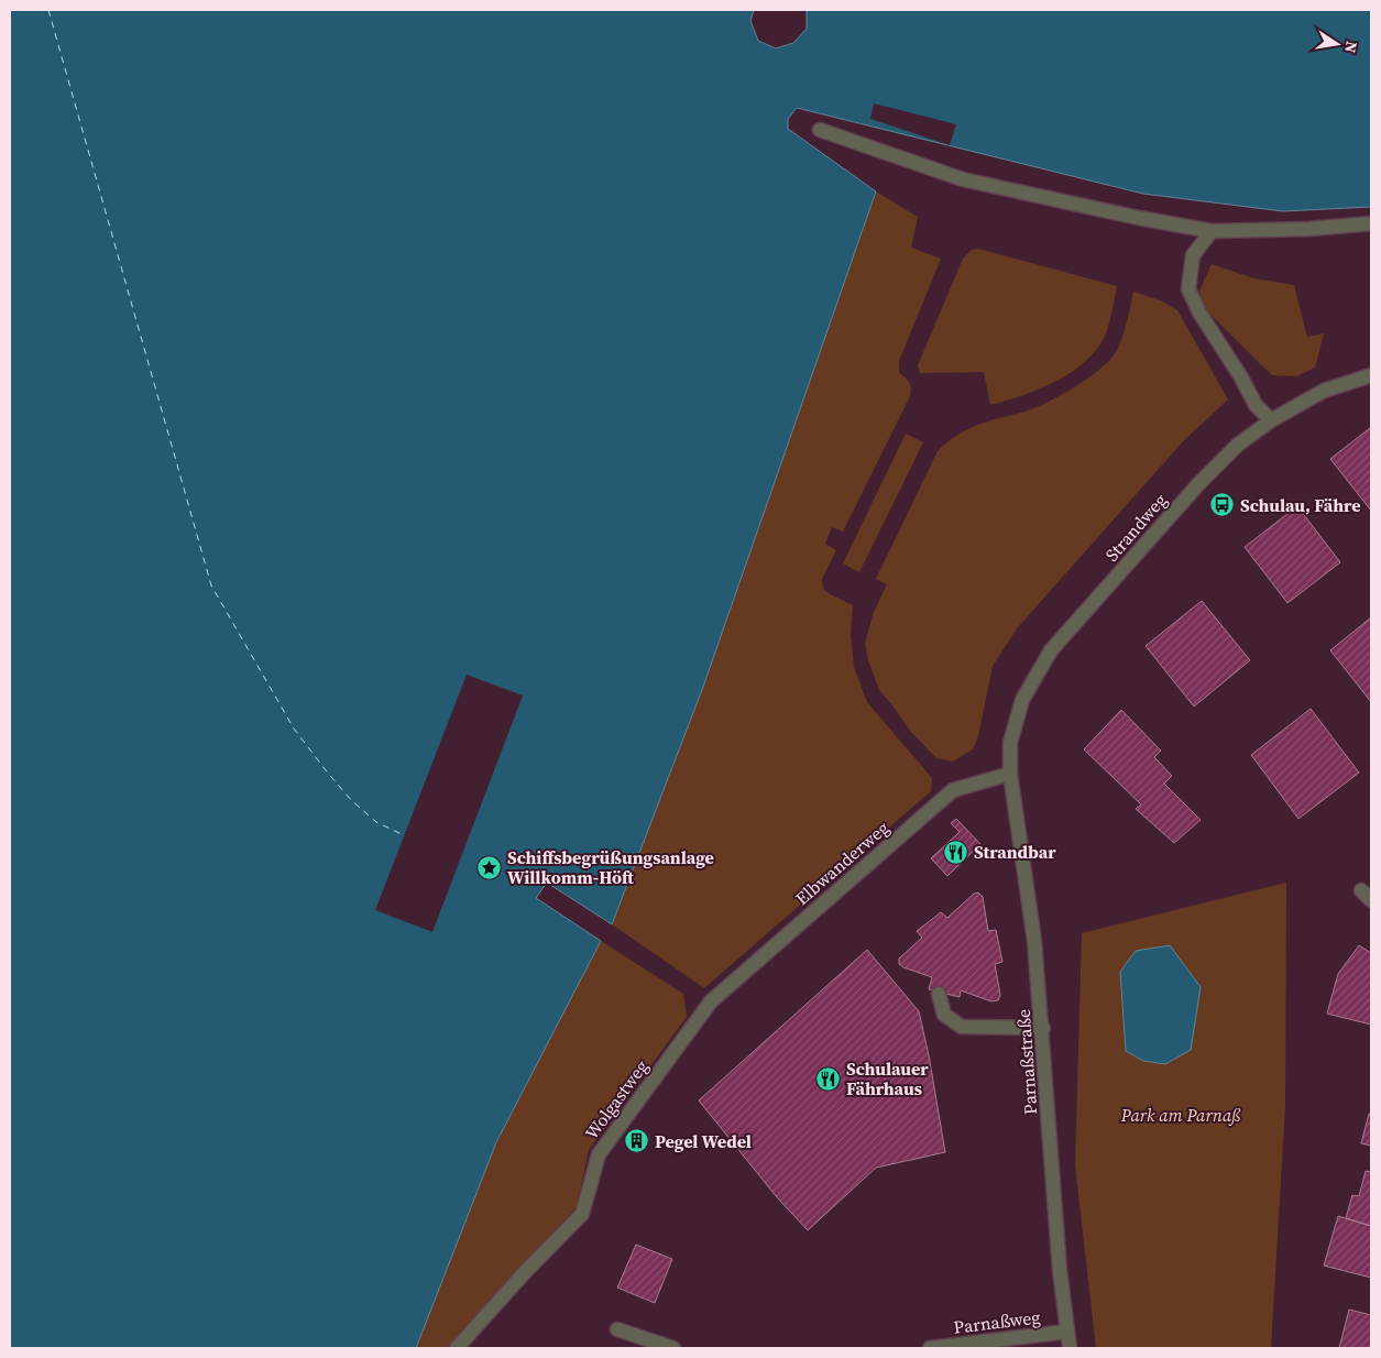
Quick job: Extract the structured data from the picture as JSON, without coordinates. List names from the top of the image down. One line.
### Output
{"streets":{"street":["Strandweg","Elbwanderweg","Parnaßstraße","Wolgastweg","Parnaßweg"]},"crossings":[["Strandweg","Elbwanderweg"],["Strandweg","Parnaßstraße"],["Elbwanderweg","Parnaßstraße"],["Elbwanderweg","Wolgastweg"],["Parnaßstraße","Parnaßweg"]],"parks":["Park am Parnaß"],"places":{"bus stop":["Schulau, Fähre"],"restaurant":["Strandbar","Schulauer Fährhaus"],"place":["Schiffsbegrüßungsanlage Willkomm-Höft"],"building":["Pegel Wedel"]},"north":"right"}
